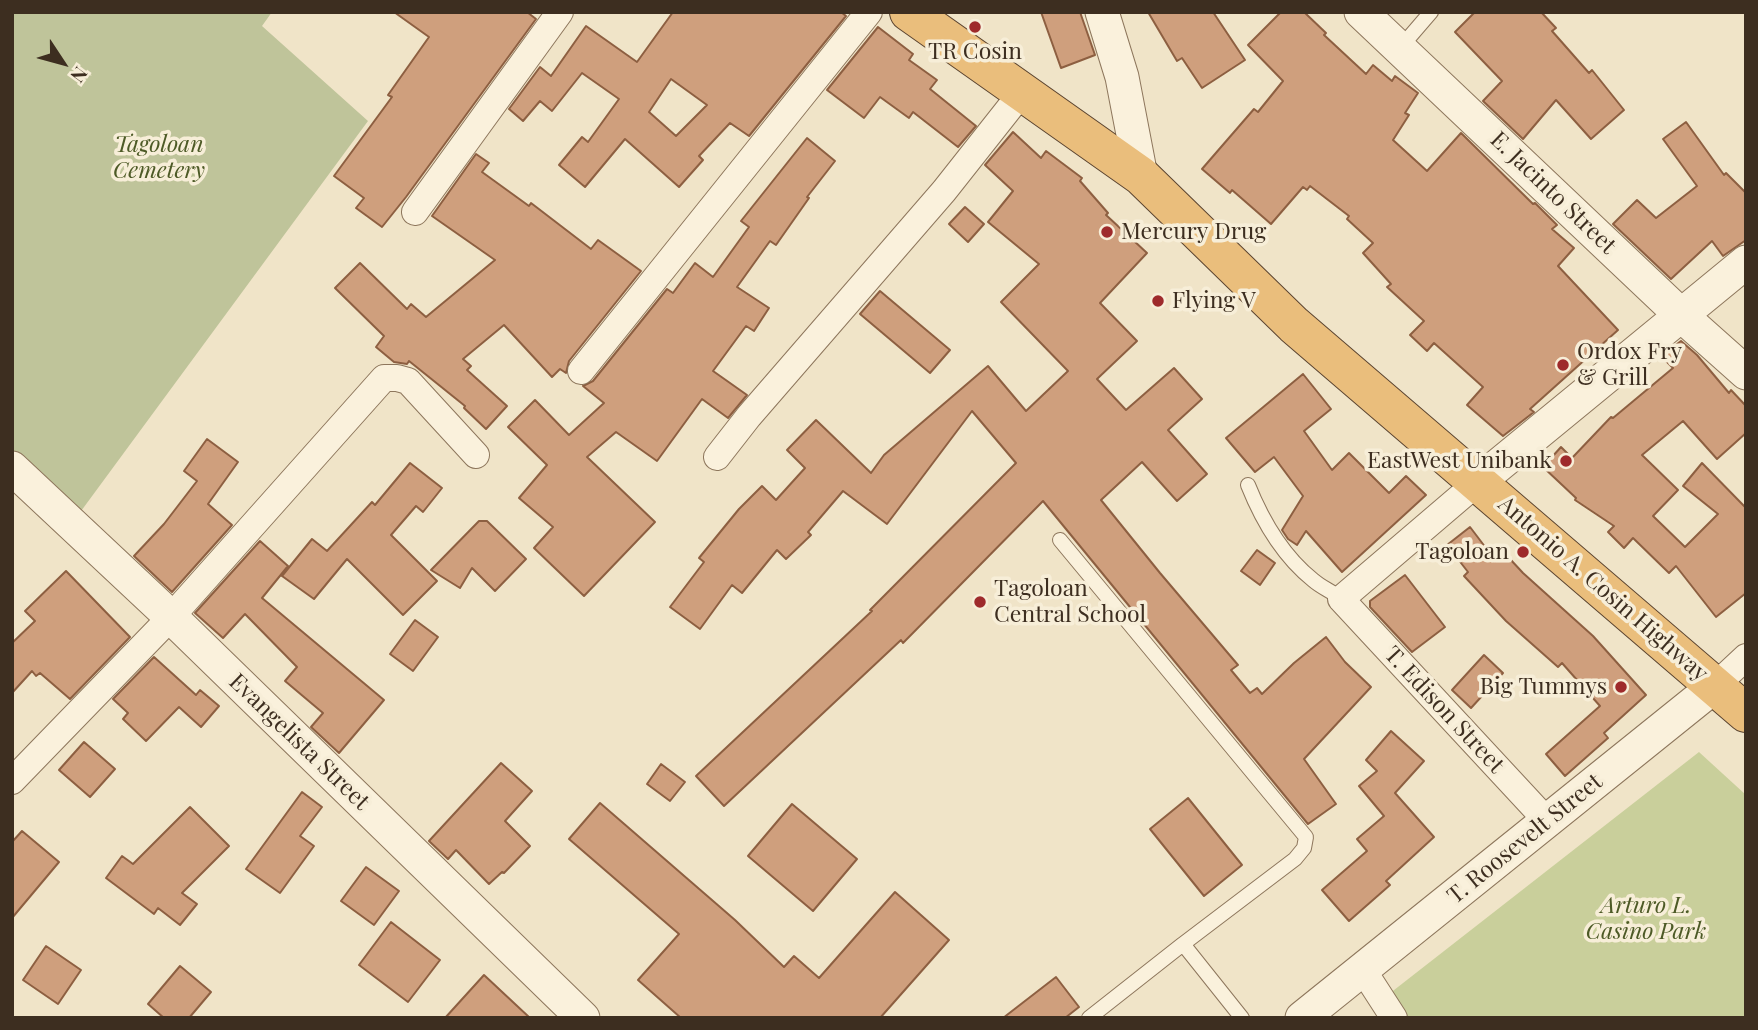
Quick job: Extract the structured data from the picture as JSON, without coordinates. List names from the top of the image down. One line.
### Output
{"streets":{"highway":["Antonio A. Cosin Highway"],"street":["E. Jacinto Street","T. Edison Street","Evangelista Street","T. Roosevelt Street"]},"crossings":[["Antonio A. Cosin Highway","T. Roosevelt Street"],["T. Edison Street","T. Roosevelt Street"]],"parks":["Tagoloan Cemetery","Arturo L. Casino Park"],"places":["TR Cosin","Mercury Drug","Flying V","Ordox Fry & Grill","EastWest Unibank","Tagoloan","Tagoloan Central School","Big Tummys"],"north":"bottom right"}
